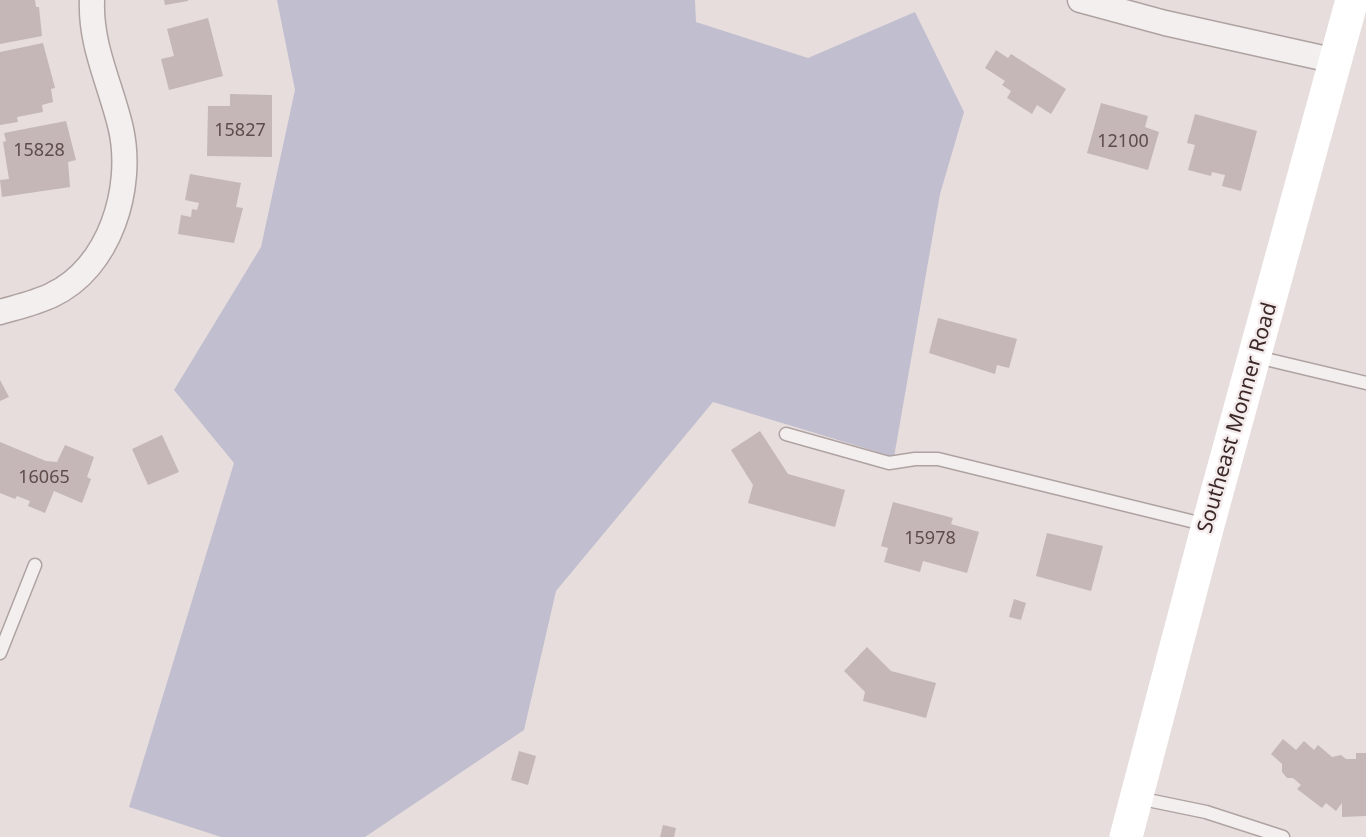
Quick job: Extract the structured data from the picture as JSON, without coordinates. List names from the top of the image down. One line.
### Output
{"streets":{"street":["Southeast Monner Road"]},"house_numbers":["15827","12100","15828","16065","15978"]}
